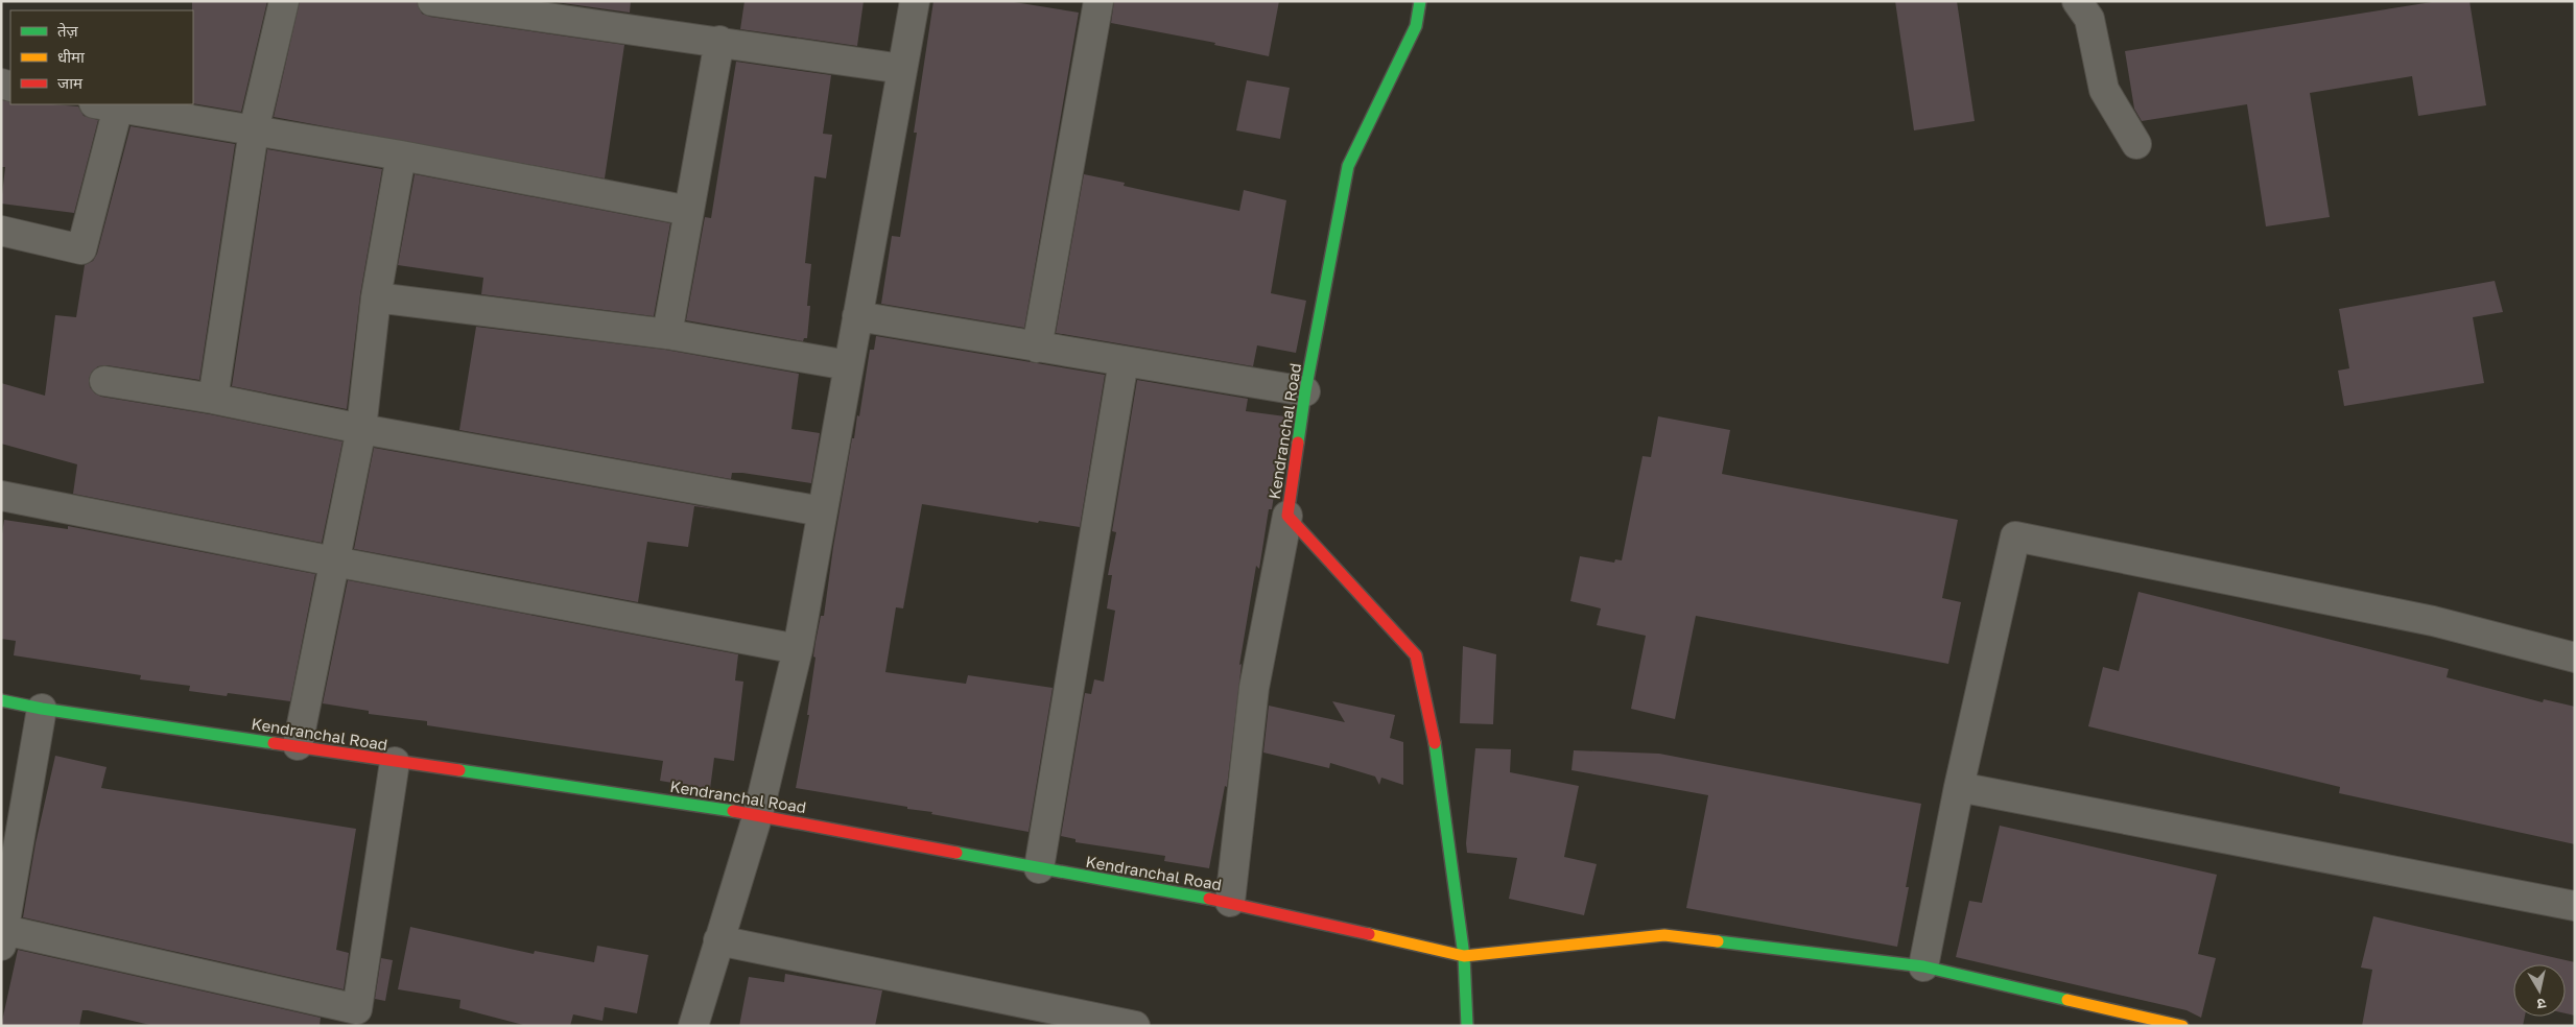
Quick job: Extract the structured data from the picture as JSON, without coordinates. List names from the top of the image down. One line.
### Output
{"streets":{"street":["Kendranchal Road"]},"legend":["तेज़","धीमा","जाम"],"north":"bottom"}
